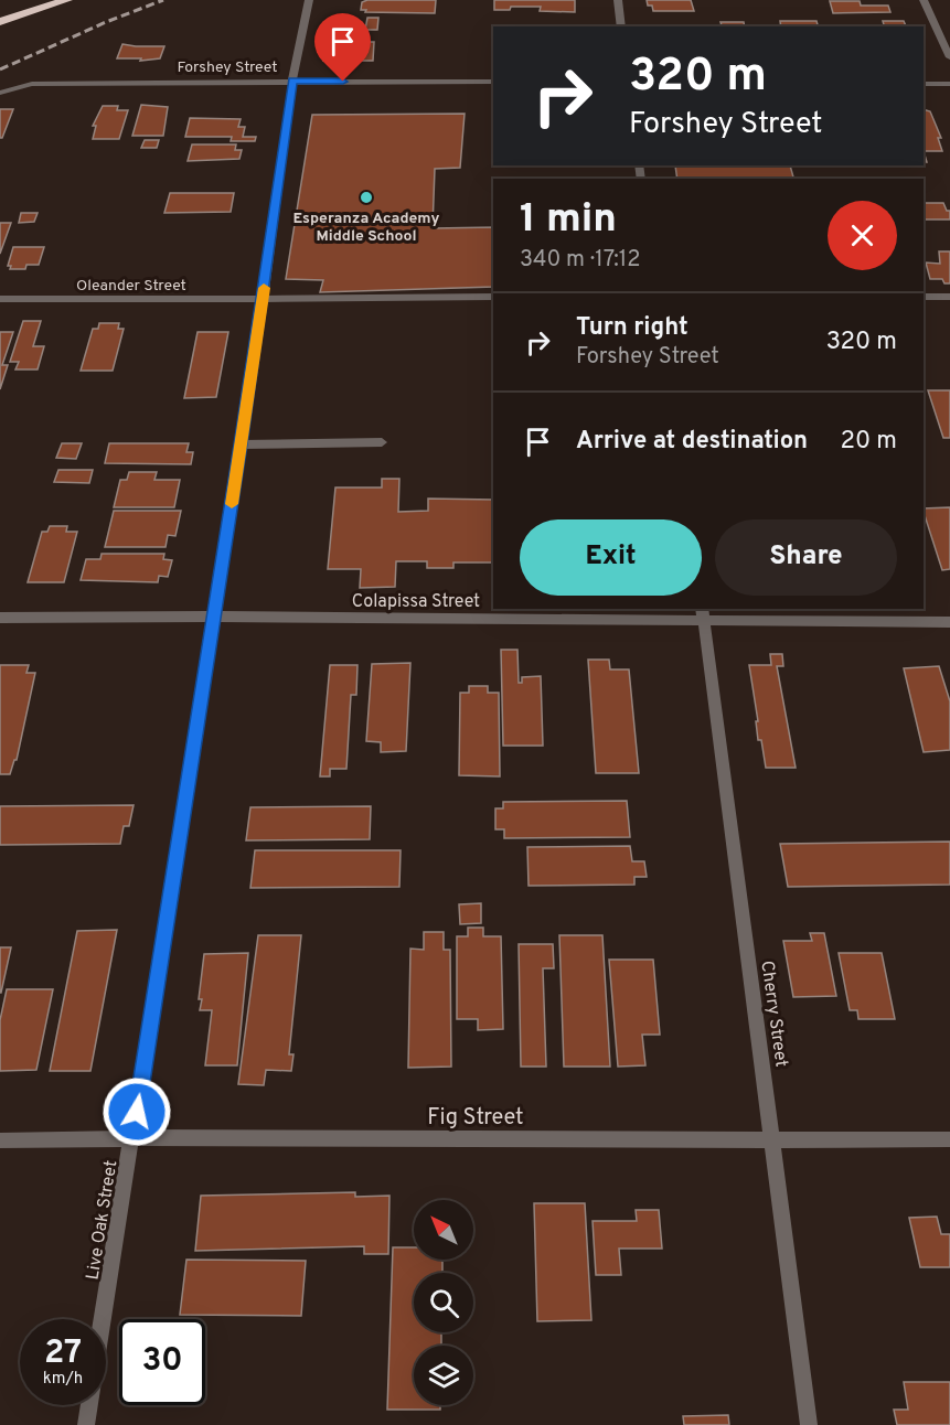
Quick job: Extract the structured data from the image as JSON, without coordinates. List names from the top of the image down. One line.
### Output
{"streets":{"street":["Forshey Street","Oleander Street","Colapissa Street","Cherry Street","Fig Street","Live Oak Street"]},"crossings":[["Forshey Street","Live Oak Street"],["Oleander Street","Live Oak Street"],["Colapissa Street","Cherry Street"],["Colapissa Street","Live Oak Street"],["Cherry Street","Fig Street"],["Fig Street","Live Oak Street"]],"places":["Esperanza Academy Middle School"],"north":"top left","page":{"turn":["320 m","Forshey Street"],"heading":["1 min","340 m · 17:12"],"list":[{"name":"Turn right","note":"Forshey Street","value":"320 m"},{"name":"Arrive at destination","value":"20 m"}],"buttons":["Exit","Share"],"speed":"27 km/h","limit":"30"}}
